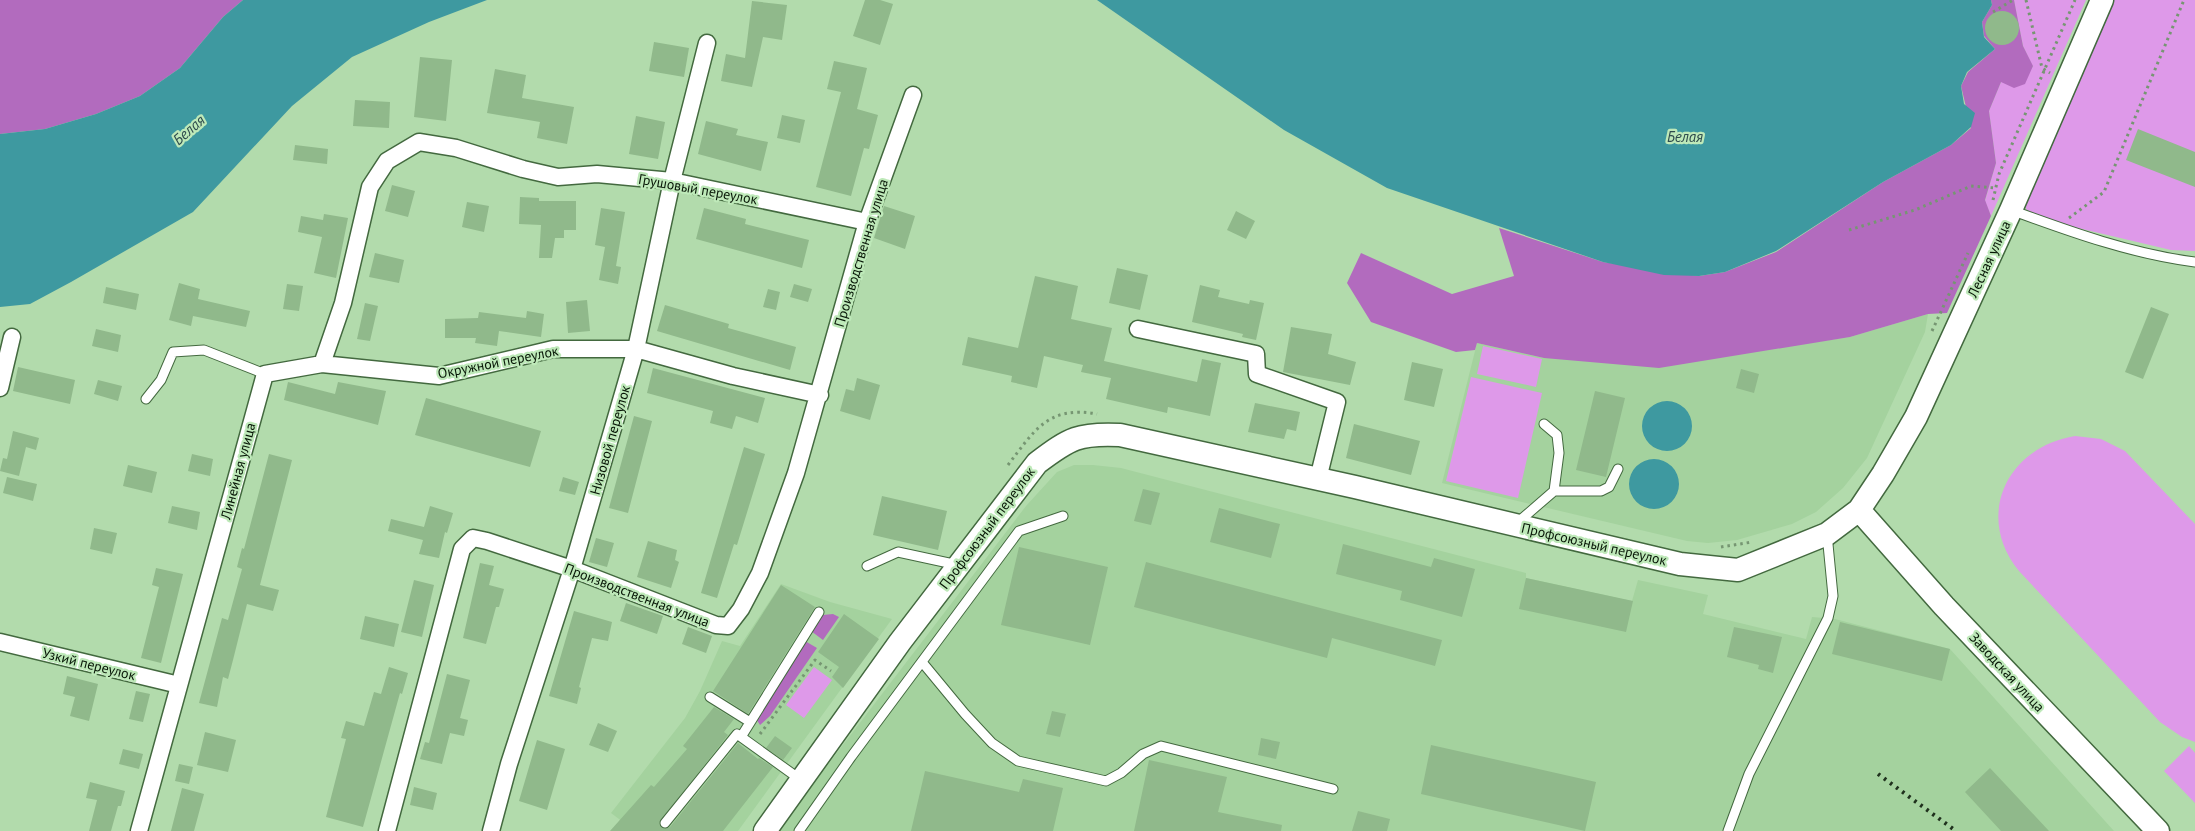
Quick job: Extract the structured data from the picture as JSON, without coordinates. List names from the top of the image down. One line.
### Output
{"streets":{"main road":["Лесная улица","Профсоюзный переулок","Заводская улица"],"street":["Грушовый переулок","Производственная улица","Окружной переулок","Низовой переулок","Линейная улица","Узкий переулок"]},"crossings":[["Грушовый переулок","Производственная улица"],["Грушовый переулок","Окружной переулок"],["Грушовый переулок","Низовой переулок"],["Производственная улица","Окружной переулок"],["Производственная улица","Низовой переулок"],["Лесная улица","Профсоюзный переулок"],["Лесная улица","Заводская улица"],["Окружной переулок","Низовой переулок"],["Линейная улица","Узкий переулок"],["Профсоюзный переулок","Заводская улица"]],"water":["Белая"]}
